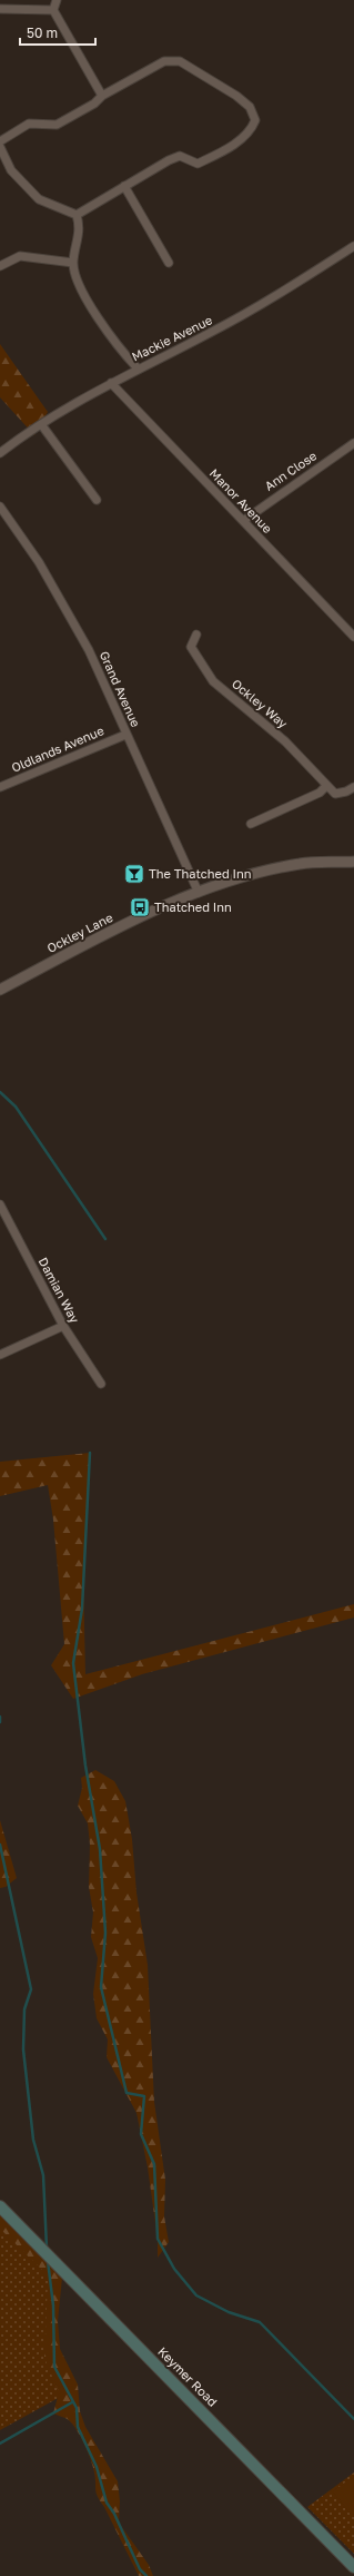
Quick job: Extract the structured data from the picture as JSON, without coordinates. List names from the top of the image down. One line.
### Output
{"streets":{"main road":["Keymer Road"],"street":["Mackie Avenue","Ann Close","Manor Avenue","Grand Avenue","Ockley Way","Oldlands Avenue","Ockley Lane","Damian Way"]},"crossings":[["Mackie Avenue","Manor Avenue"],["Ann Close","Manor Avenue"],["Grand Avenue","Oldlands Avenue"],["Grand Avenue","Ockley Lane"]],"places":{"bar":["The Thatched Inn"],"bus stop":["Thatched Inn"]},"scale_bar":"50 m"}
